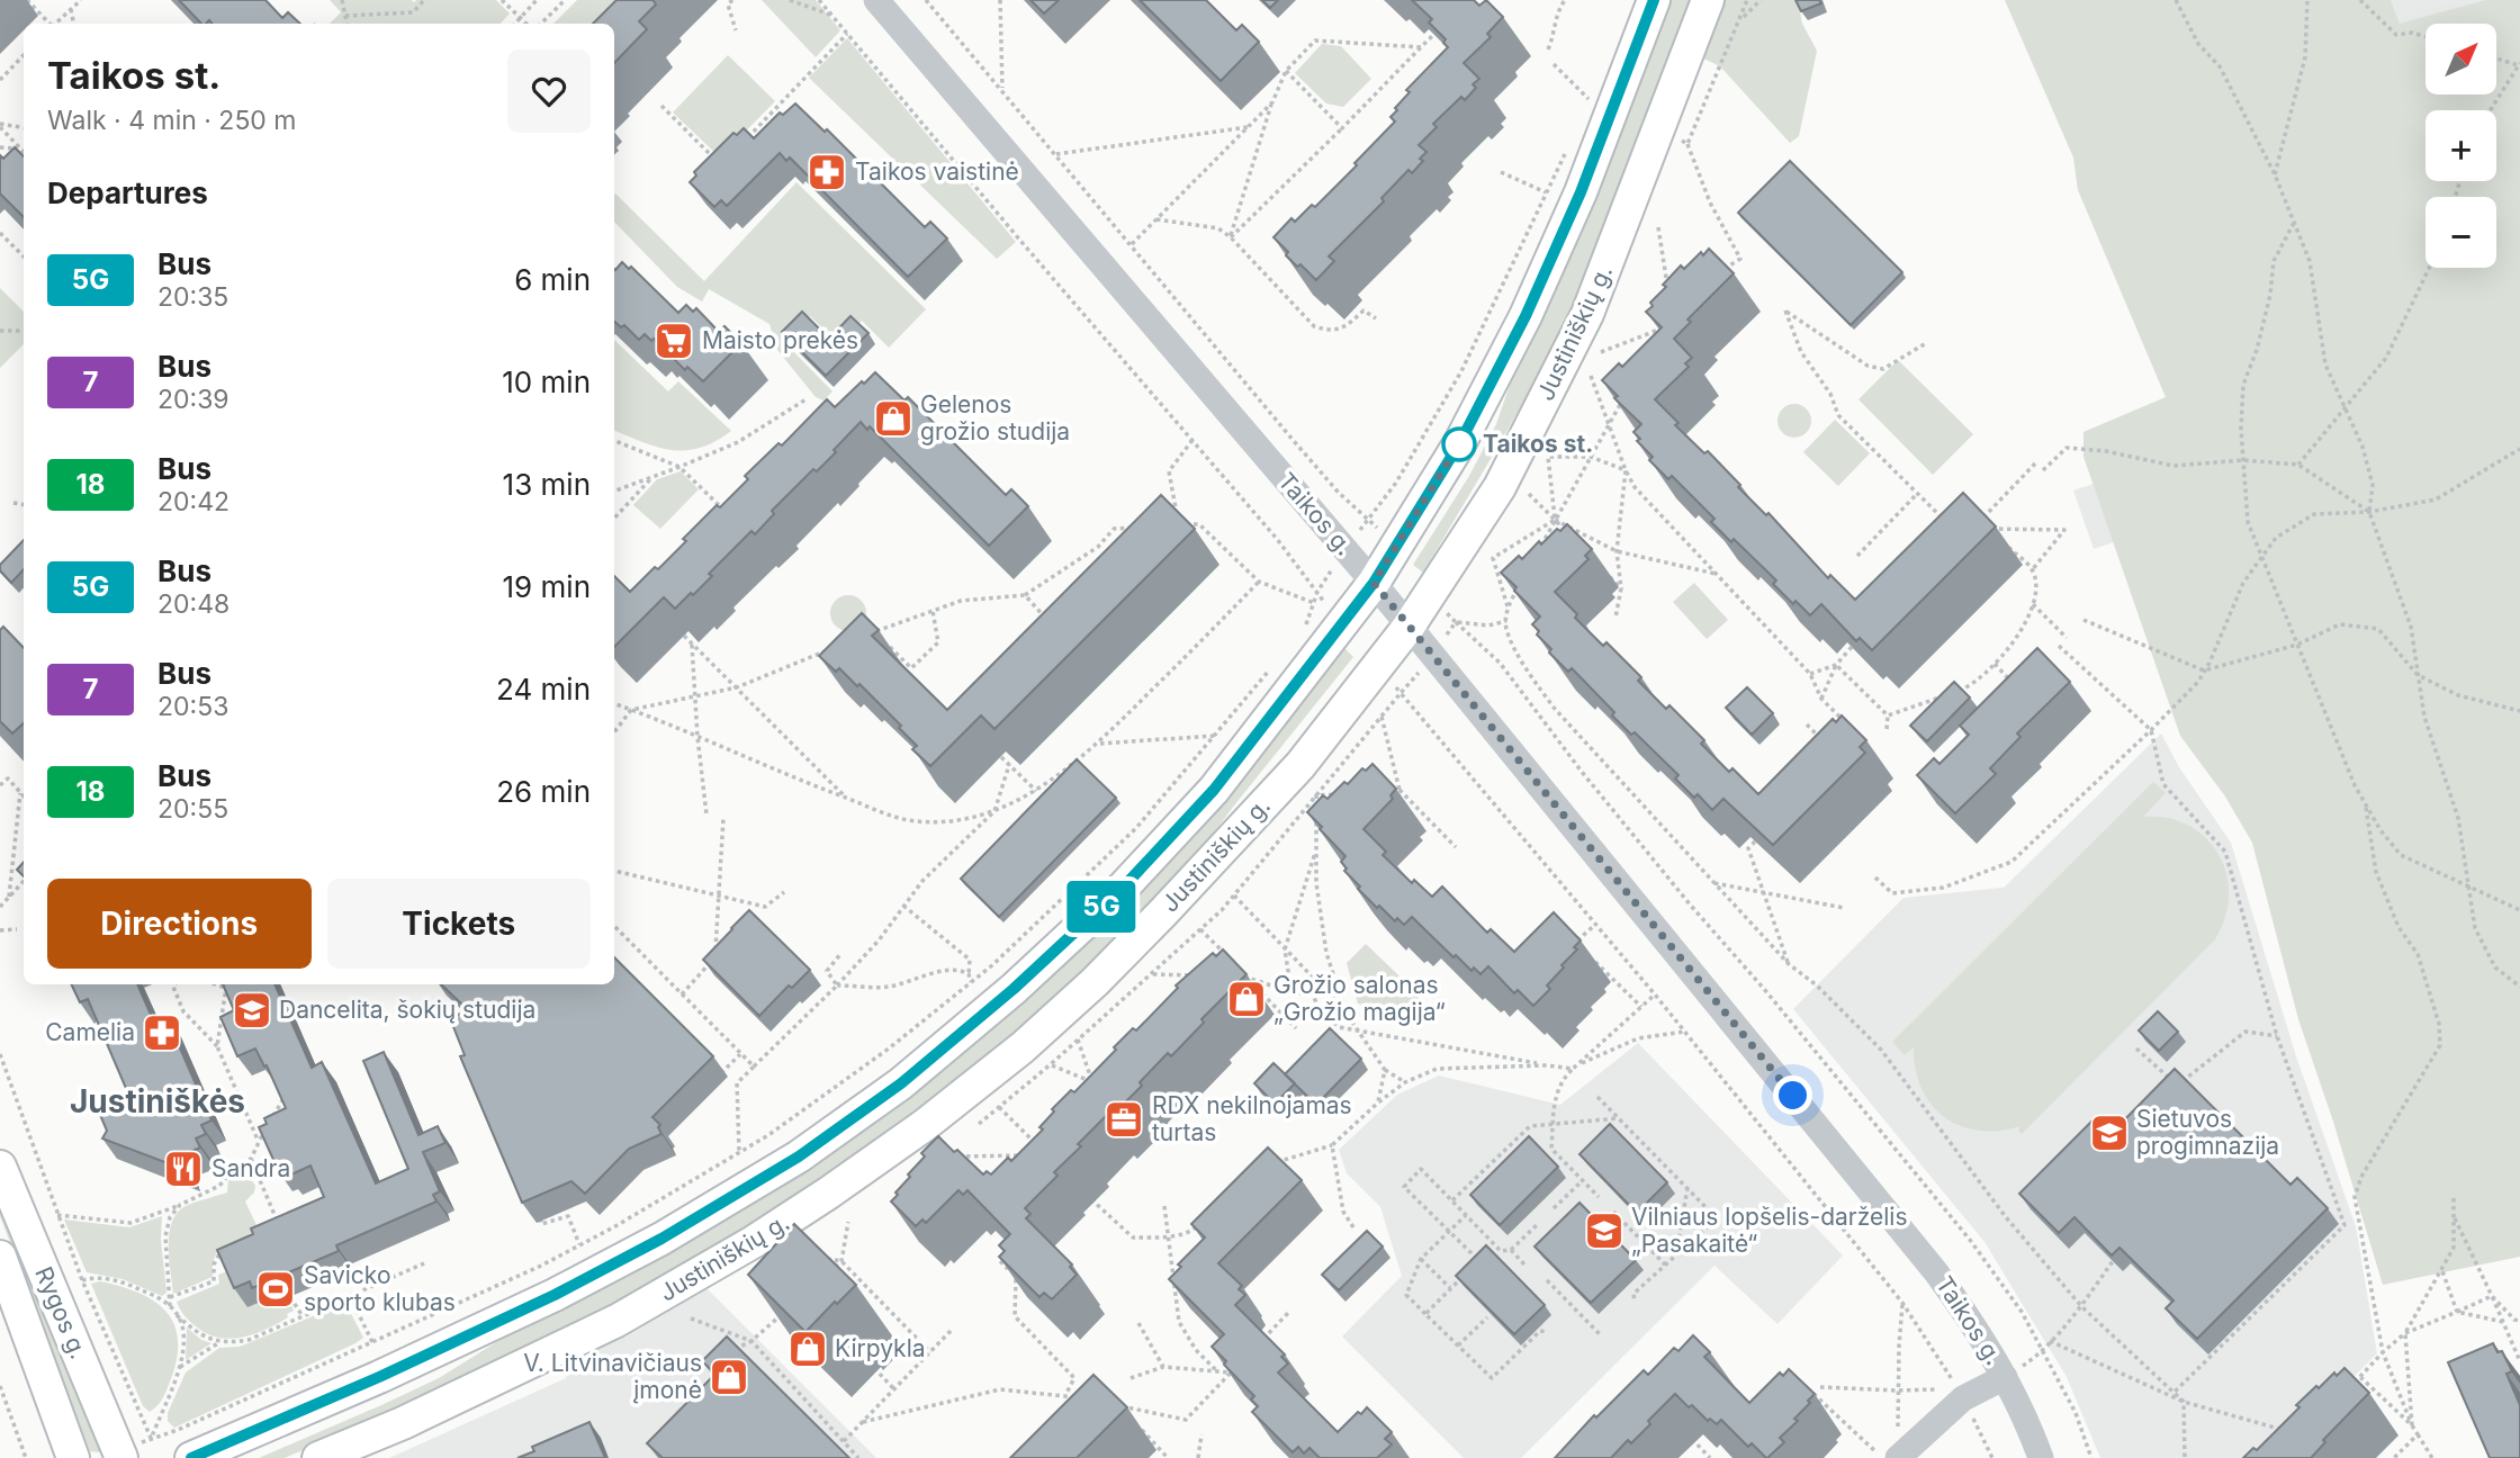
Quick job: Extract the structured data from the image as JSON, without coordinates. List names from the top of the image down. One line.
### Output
{"streets":{"main road":["Justiniškių g.","Rygos g."],"street":["Taikos g."]},"crossings":[["Justiniškių g.","Taikos g."]],"districts":["Justiniškės"],"places":{"pharmacy":["Taikos vaistinė","Camelia"],"supermarket":["Maisto prekės"],"shop":["Gelenos grožio studija","Grožio salonas „Grožio magija“","Kirpykla","V. Litvinavičiaus įmonė"],"other":["Taikos st."],"school or university":["Dancelita, šokių studija","Sietuvos progimnazija","Vilniaus lopšelis-darželis „Pasakaitė“"],"office":["RDX nekilnojamas turtas"],"restaurant":["Sandra"],"sports":["Savicko sporto klubas"]},"lines":["bus line 5G"],"north":"top right","page":{"on_map":"5G","map_buttons":["+","−"],"heading":[["Taikos st.","Walk · 4 min · 250 m"],"Departures"],"list":[{"mark":"5G","name":"Bus","note":"20:35","value":"6 min"},{"mark":"7","name":"Bus","note":"20:39","value":"10 min"},{"mark":"18","name":"Bus","note":"20:42","value":"13 min"},{"mark":"5G","name":"Bus","note":"20:48","value":"19 min"},{"mark":"7","name":"Bus","note":"20:53","value":"24 min"},{"mark":"18","name":"Bus","note":"20:55","value":"26 min"}],"buttons":["Directions","Tickets"]}}
